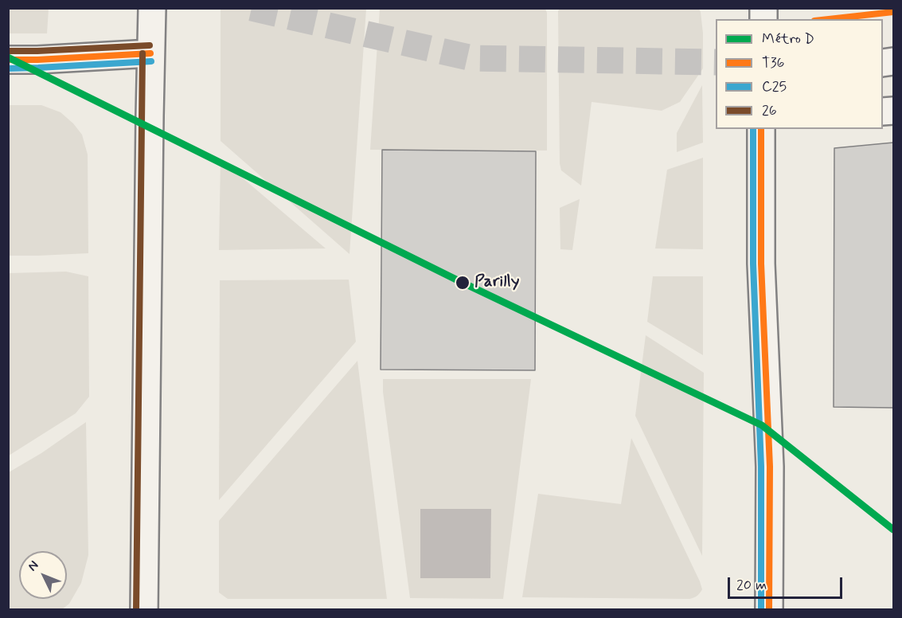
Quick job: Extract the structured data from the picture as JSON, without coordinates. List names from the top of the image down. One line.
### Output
{"places":["Parilly"],"lines":["transit line T36","transit line 26","metro line D","transit line C25"],"legend":["Métro D","T36","C25","26"],"scale_bar":"20 m","north":"top left"}
